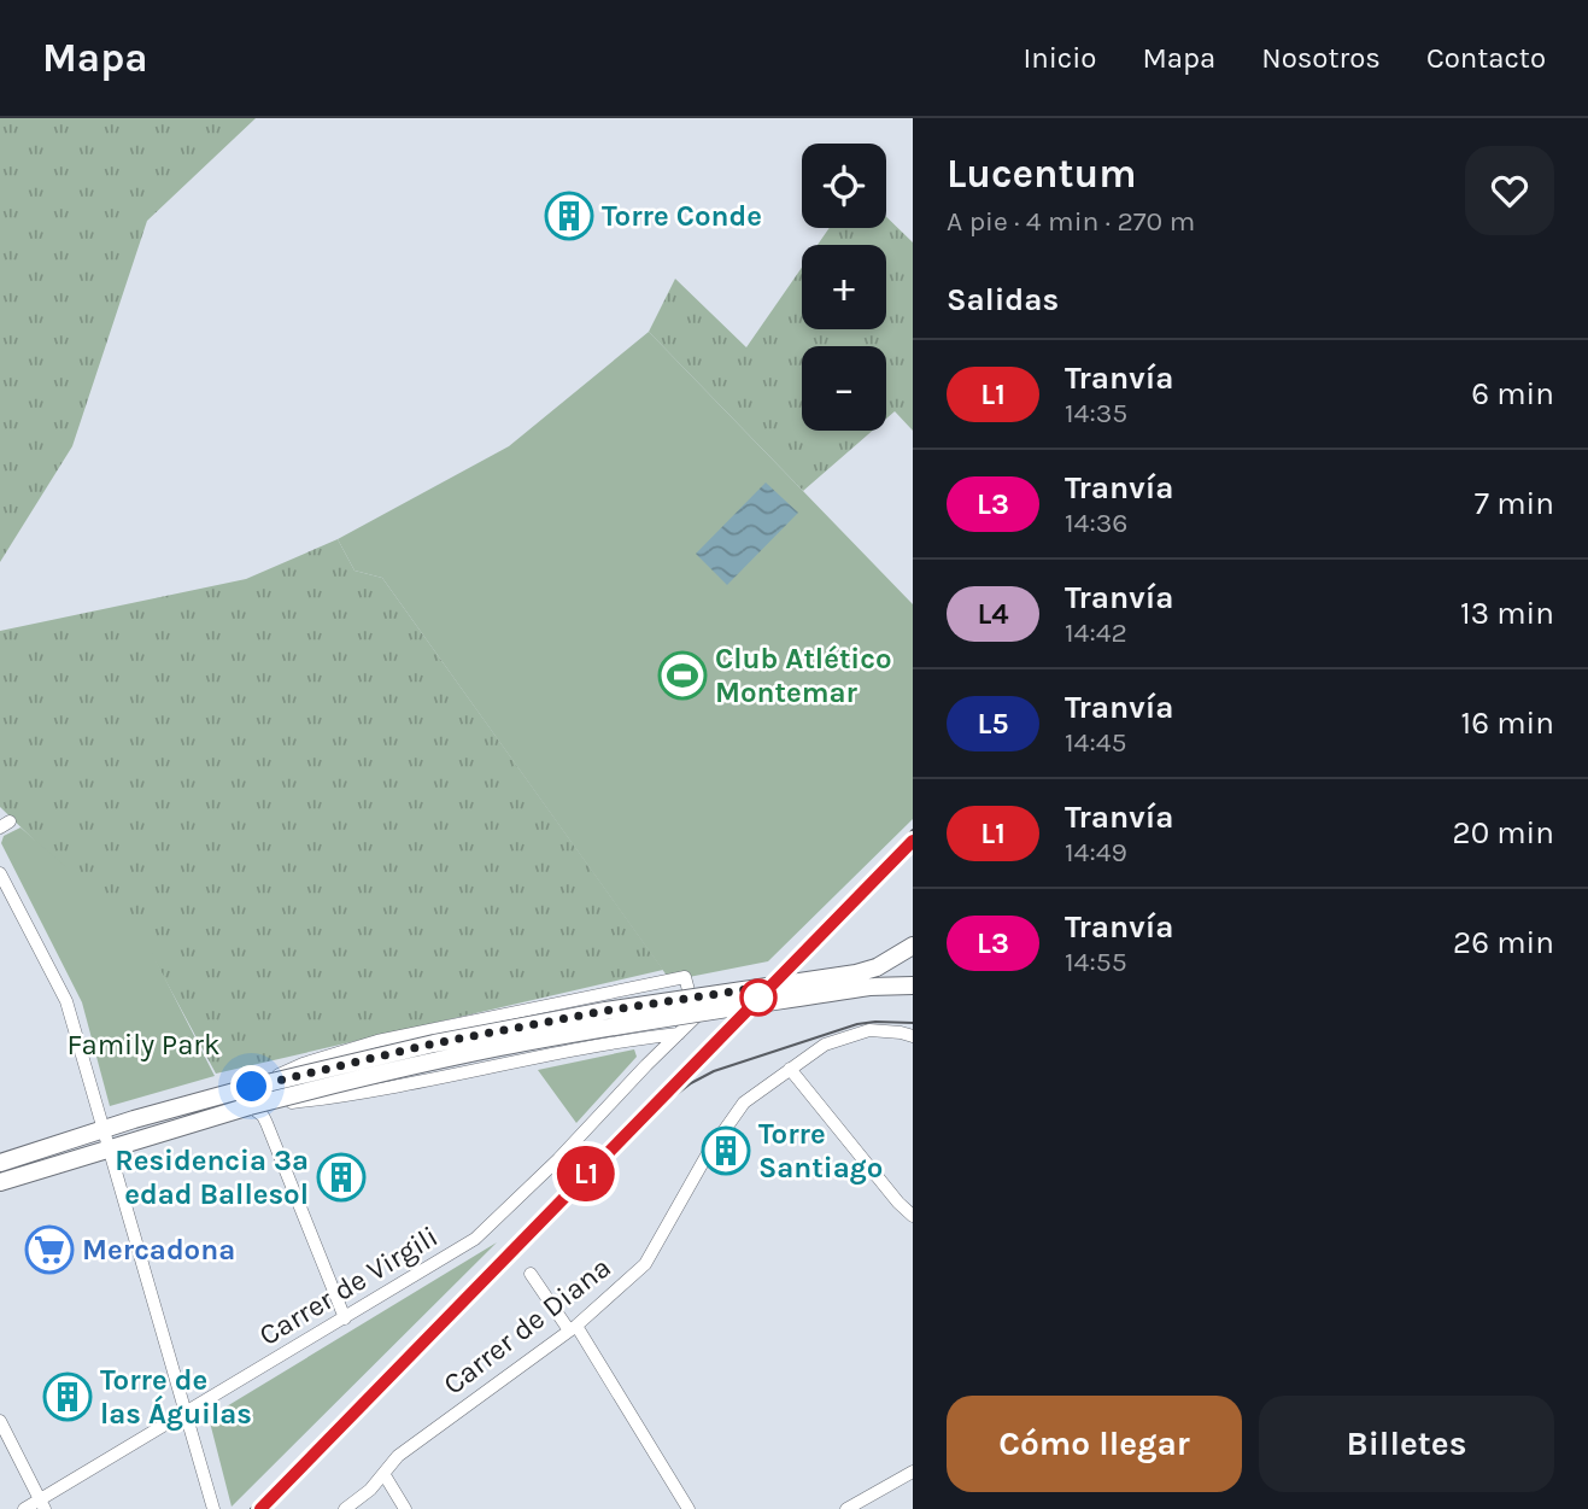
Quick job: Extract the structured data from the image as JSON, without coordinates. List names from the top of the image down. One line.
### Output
{"streets":{"street":["Carrer de Virgili","Carrer de Diana"]},"parks":["Family Park"],"places":{"building":["Torre Conde","Torre Santiago","Residencia 3ª edad Ballesol","Torre de las Águilas"],"sports":["Club Atlético Montemar"],"supermarket":["Mercadona"]},"lines":["tram line L1"],"page":{"header":"Mapa","nav":["Inicio","Mapa","Nosotros","Contacto"],"on_map":"L1","heading":[["Lucentum","A pie · 4 min · 270 m"],"Salidas"],"map_buttons":["+","−"],"list":[{"mark":"L1","name":"Tranvía","note":"14:35","value":"6 min"},{"mark":"L3","name":"Tranvía","note":"14:36","value":"7 min"},{"mark":"L4","name":"Tranvía","note":"14:42","value":"13 min"},{"mark":"L5","name":"Tranvía","note":"14:45","value":"16 min"},{"mark":"L1","name":"Tranvía","note":"14:49","value":"20 min"},{"mark":"L3","name":"Tranvía","note":"14:55","value":"26 min"}],"buttons":["Cómo llegar","Billetes"]}}
